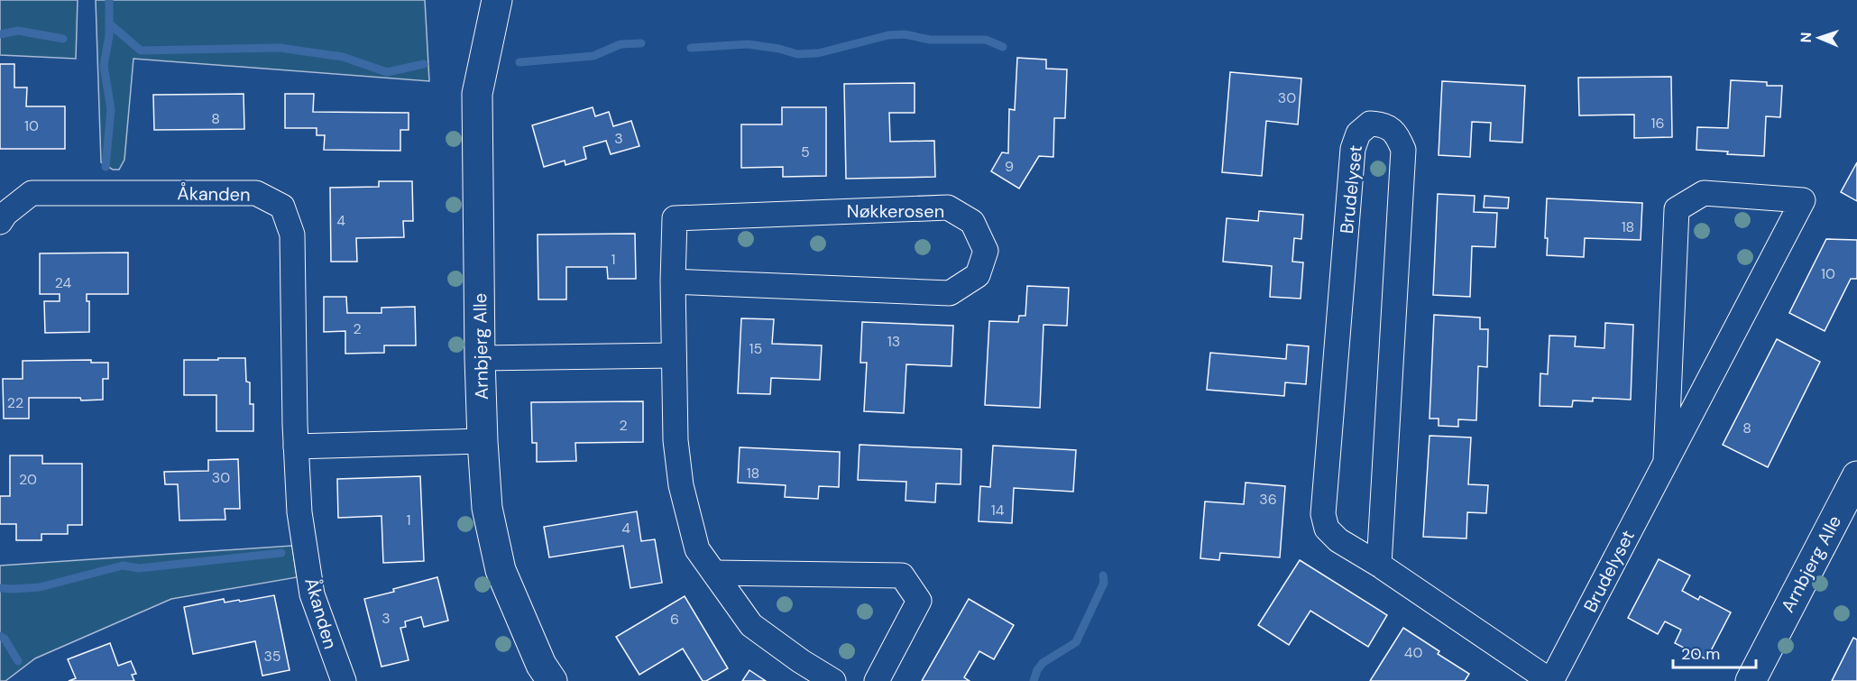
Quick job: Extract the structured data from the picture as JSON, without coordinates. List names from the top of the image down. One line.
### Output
{"streets":{"street":["Brudelyset","Åkanden","Nøkkerosen","Arnbjerg Alle"]},"house_numbers":["30","8","16","10","3","5","9","4","18","1","10","24","2","13","15","22","2","8","18","30","20","36","14","1","4","3","6","40","35"],"scale_bar":"20 m","north":"left"}
